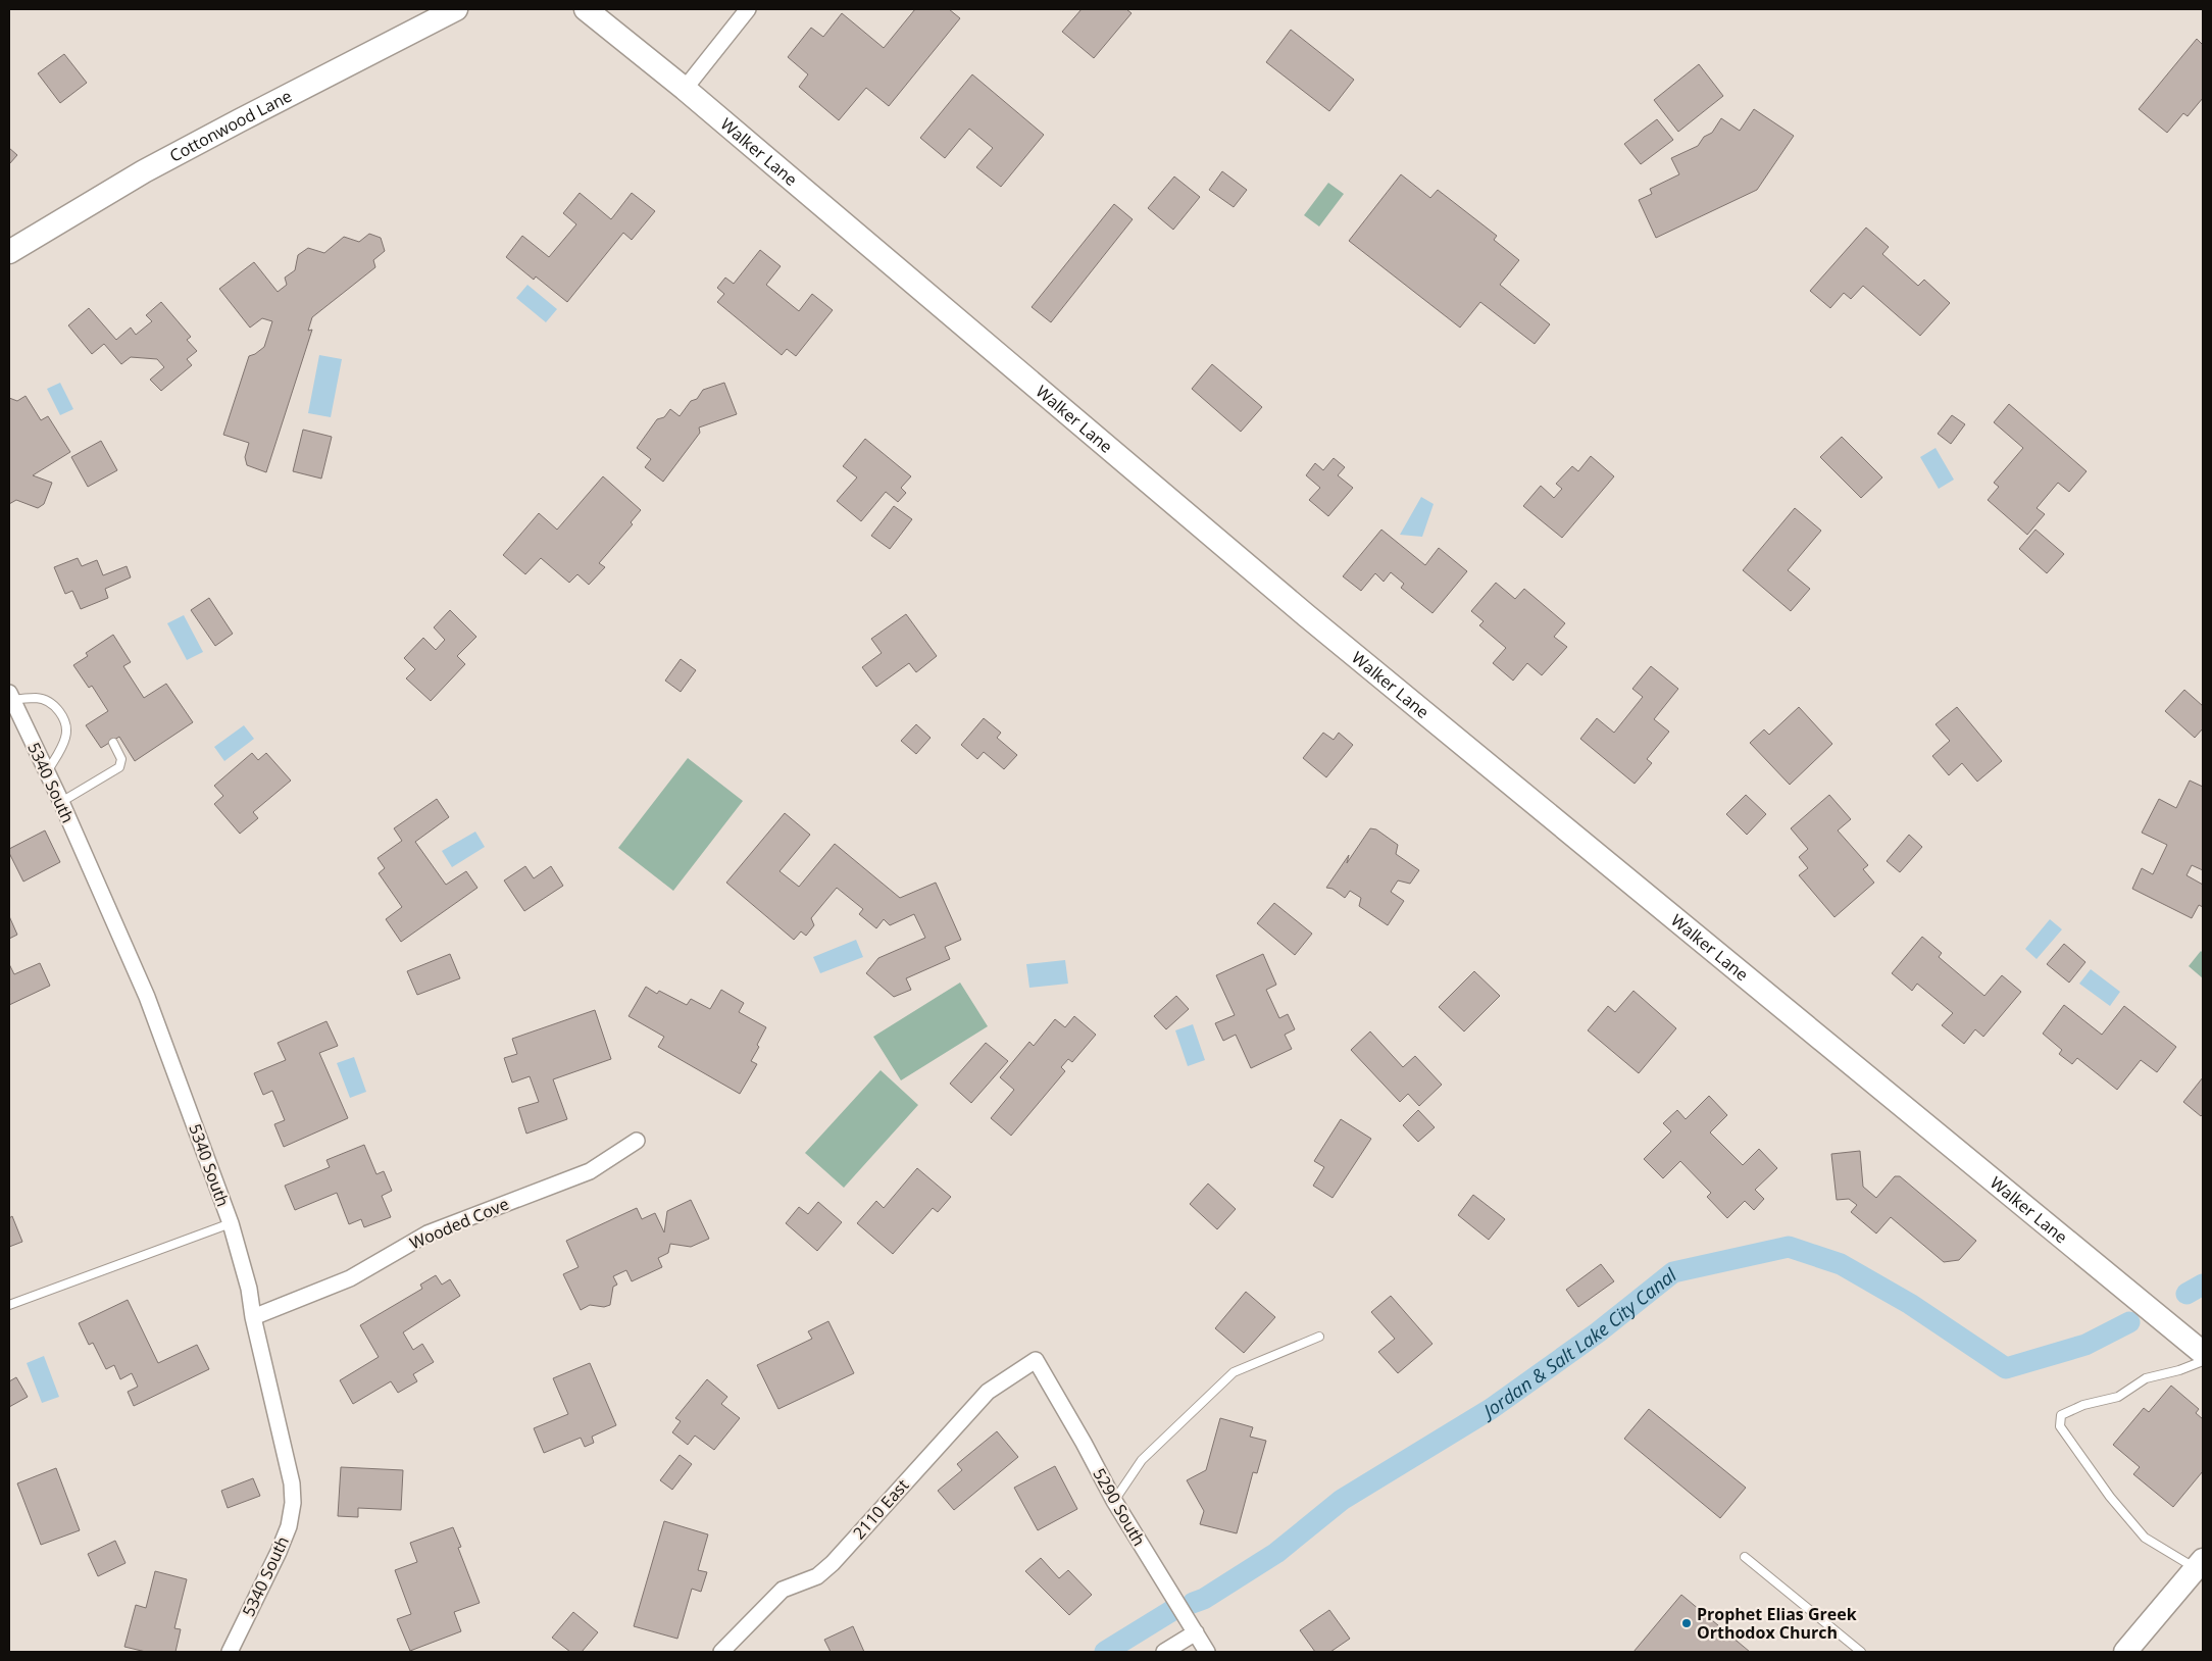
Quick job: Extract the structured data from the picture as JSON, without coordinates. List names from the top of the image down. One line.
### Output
{"streets":{"street":["Cottonwood Lane","Walker Lane","5340 South","Wooded Cove","5290 South","2110 East"]},"crossings":[["5340 South","Wooded Cove"],["5290 South","2110 East"]],"water":["Jordan & Salt Lake City Canal"],"places":["Prophet Elias Greek Orthodox Church"]}
